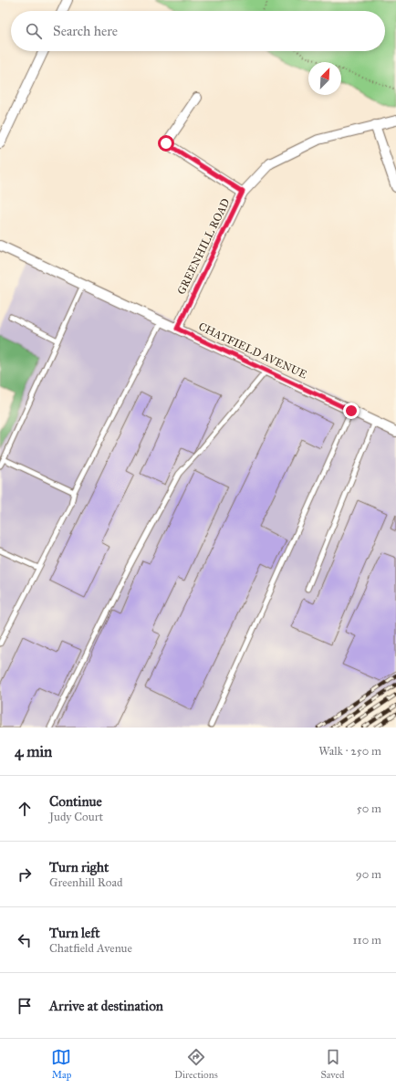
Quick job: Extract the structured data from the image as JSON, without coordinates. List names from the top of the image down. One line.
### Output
{"streets":{"street":["GREENHILL ROAD","CHATFIELD AVENUE"]},"crossings":[["GREENHILL ROAD","CHATFIELD AVENUE"]],"north":"top right","page":{"search":"Search here","heading":["4 min","Walk · 250 m"],"list":[["Continue","Judy Court","50 m"],["Turn right","Greenhill Road","90 m"],["Turn left","Chatfield Avenue","110 m"],"Arrive at destination"],"nav":["Map","Directions","Saved"]}}
